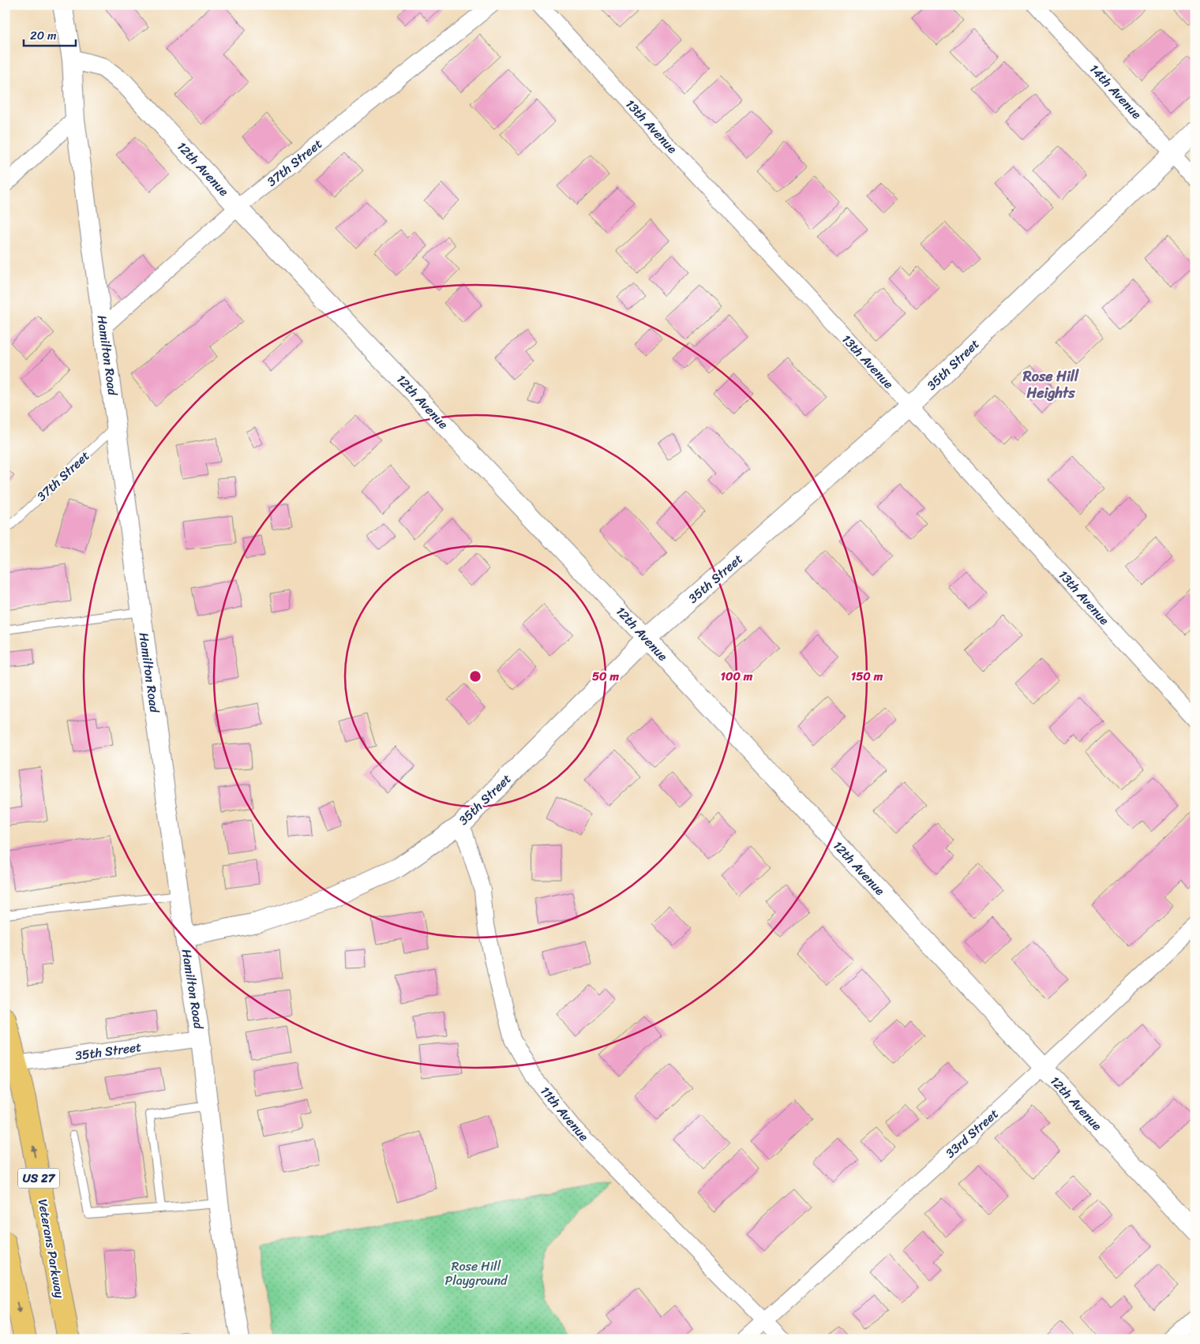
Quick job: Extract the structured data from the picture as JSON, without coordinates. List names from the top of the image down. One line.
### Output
{"streets":{"main road":["US 27","Veterans Parkway"],"street":["14th Avenue","13th Avenue","37th Street","12th Avenue","Hamilton Road","35th Street","11th Avenue","33rd Street"]},"crossings":[["14th Avenue","35th Street"],["13th Avenue","35th Street"],["37th Street","12th Avenue"],["37th Street","Hamilton Road"],["12th Avenue","Hamilton Road"],["12th Avenue","35th Street"],["12th Avenue","33rd Street"],["Hamilton Road","35th Street"],["35th Street","11th Avenue"],["35th Street","Veterans Parkway"],["11th Avenue","33rd Street"]],"districts":["Rose Hill Heights"],"parks":["Rose Hill Playground"],"scale_bar":"20 m","rings":["50 m","100 m","150 m"]}
